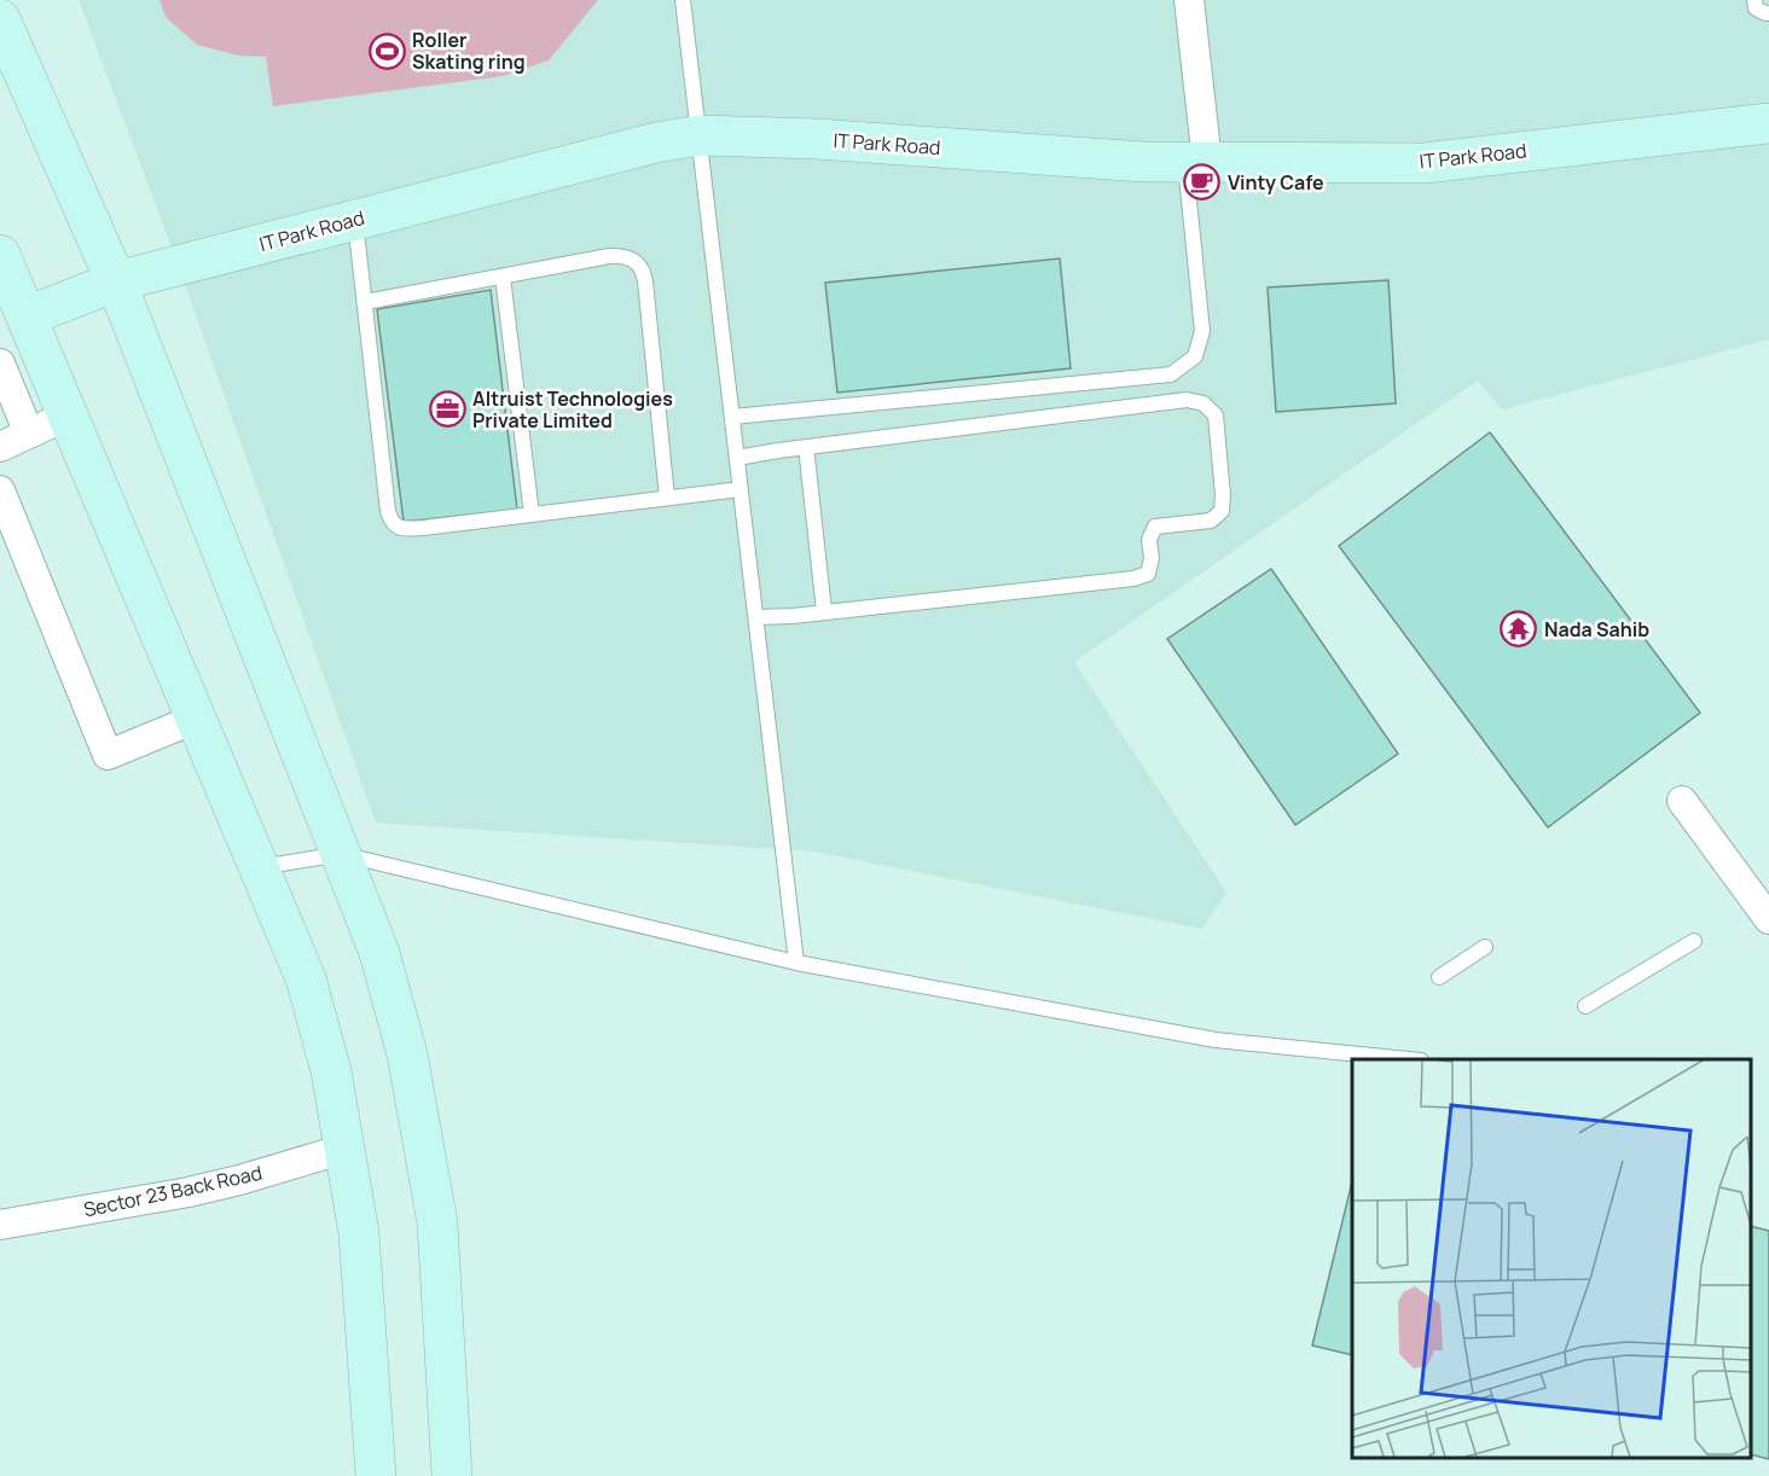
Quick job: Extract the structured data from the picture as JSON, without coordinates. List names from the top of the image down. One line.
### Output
{"streets":{"street":["IT Park Road","Sector 23 Back Road"]},"places":{"sports":["Roller Skating ring"],"cafe":["Vinty Cafe"],"office":["Altruist Technologies Private Limited"],"temple":["Nada Sahib"]}}
